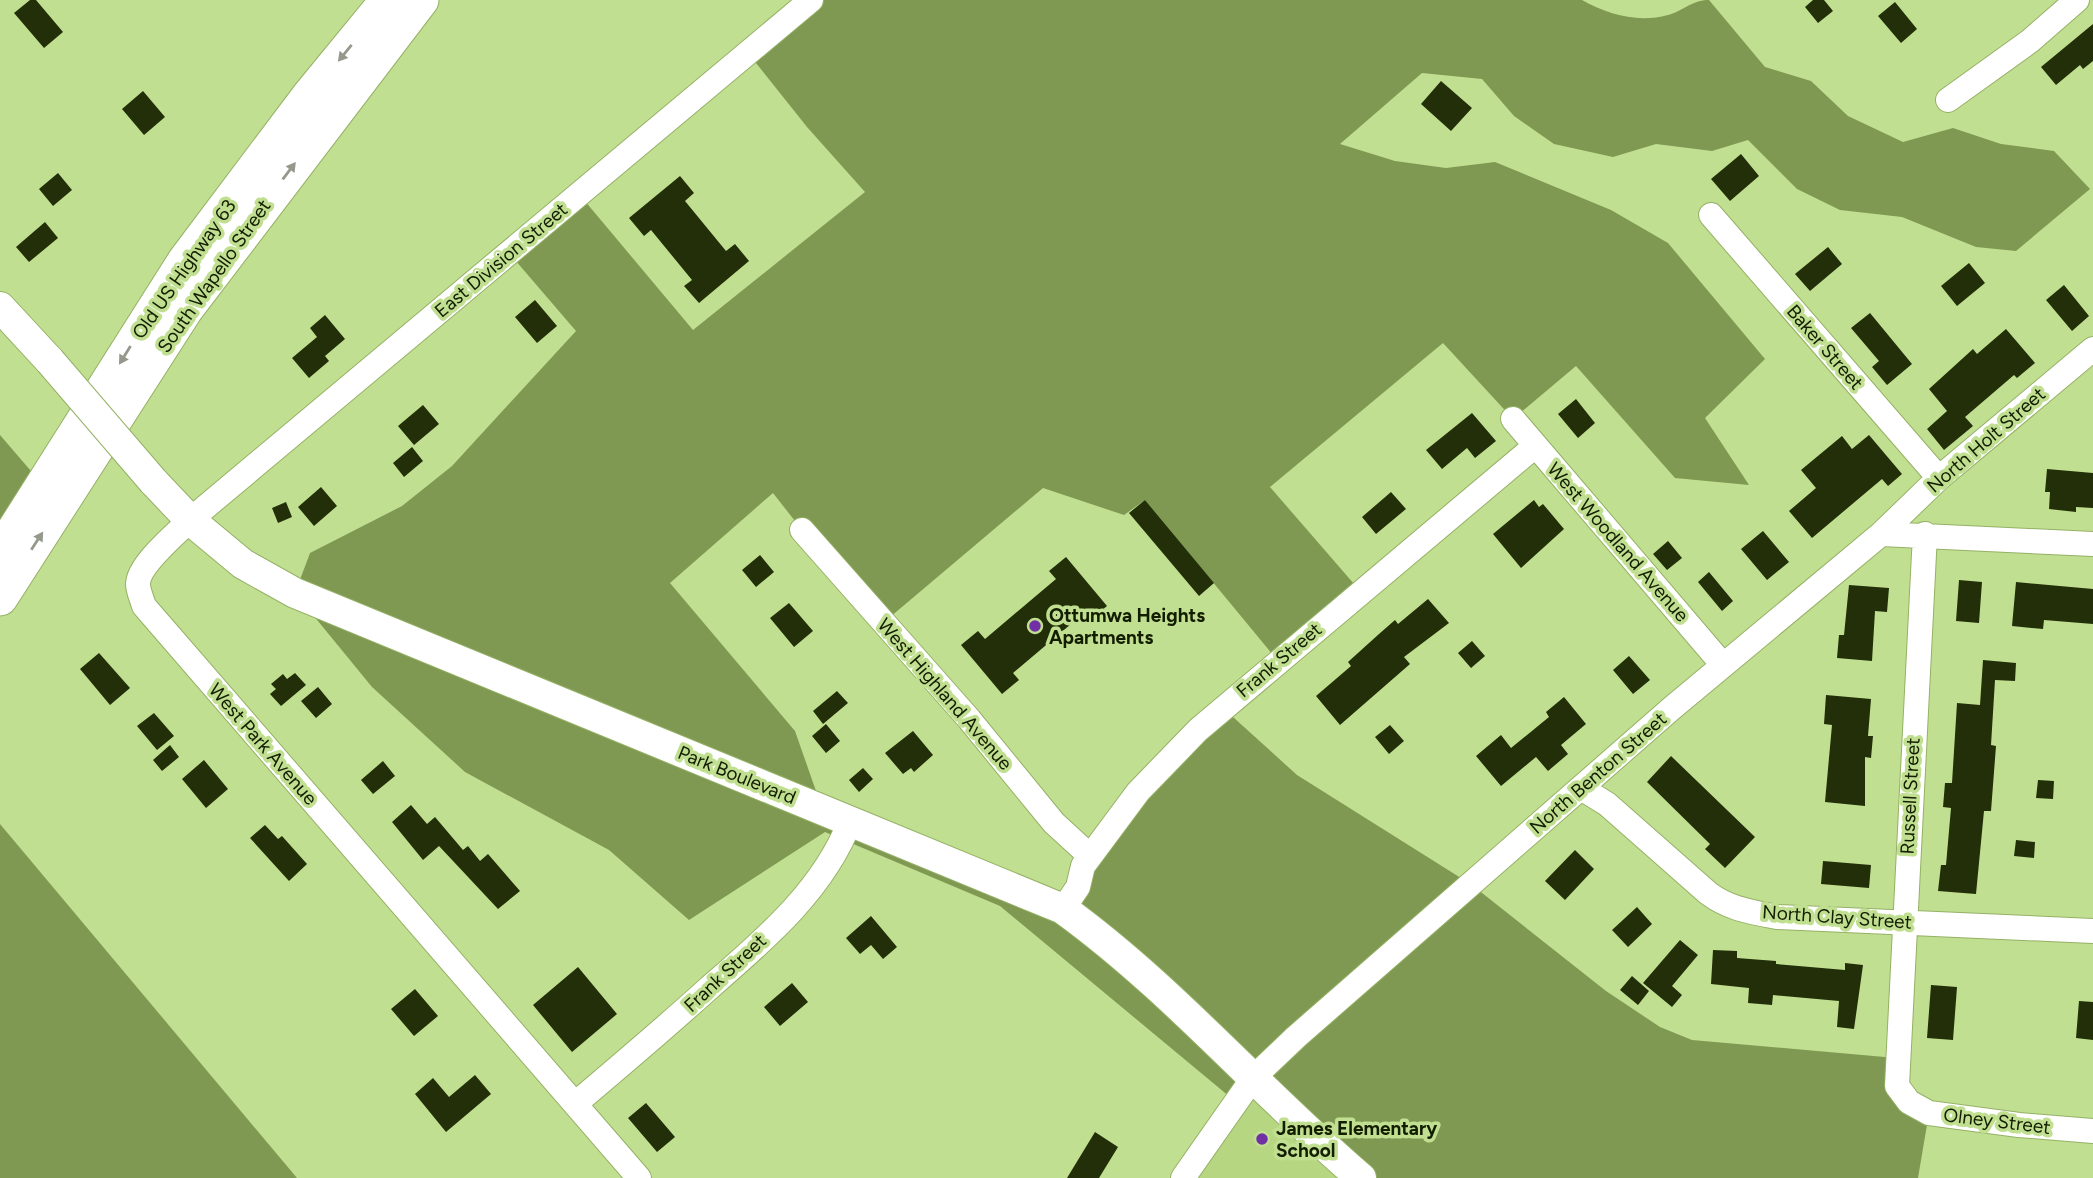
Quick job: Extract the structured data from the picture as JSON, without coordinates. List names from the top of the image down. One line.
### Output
{"streets":{"highway":["Old US Highway 63","South Wapello Street"],"main road":["Park Boulevard"],"street":["East Division Street","Baker Street","North Holt Street","West Woodland Avenue","Frank Street","West Highland Avenue","West Park Avenue","North Benton Street","Russell Street","North Clay Street","Olney Street"]},"crossings":[["East Division Street","West Park Avenue"],["East Division Street","Park Boulevard"],["Baker Street","North Holt Street"],["North Holt Street","North Benton Street"],["West Woodland Avenue","Frank Street"],["West Woodland Avenue","North Benton Street"],["Frank Street","West Highland Avenue"],["Frank Street","West Park Avenue"],["Frank Street","Park Boulevard"],["West Park Avenue","Park Boulevard"],["North Benton Street","Park Boulevard"],["North Benton Street","North Clay Street"],["Russell Street","North Clay Street"],["Russell Street","Olney Street"]],"one_way":["Old US Highway 63","South Wapello Street"],"places":["Ottumwa Heights Apartments","James Elementary School"]}
